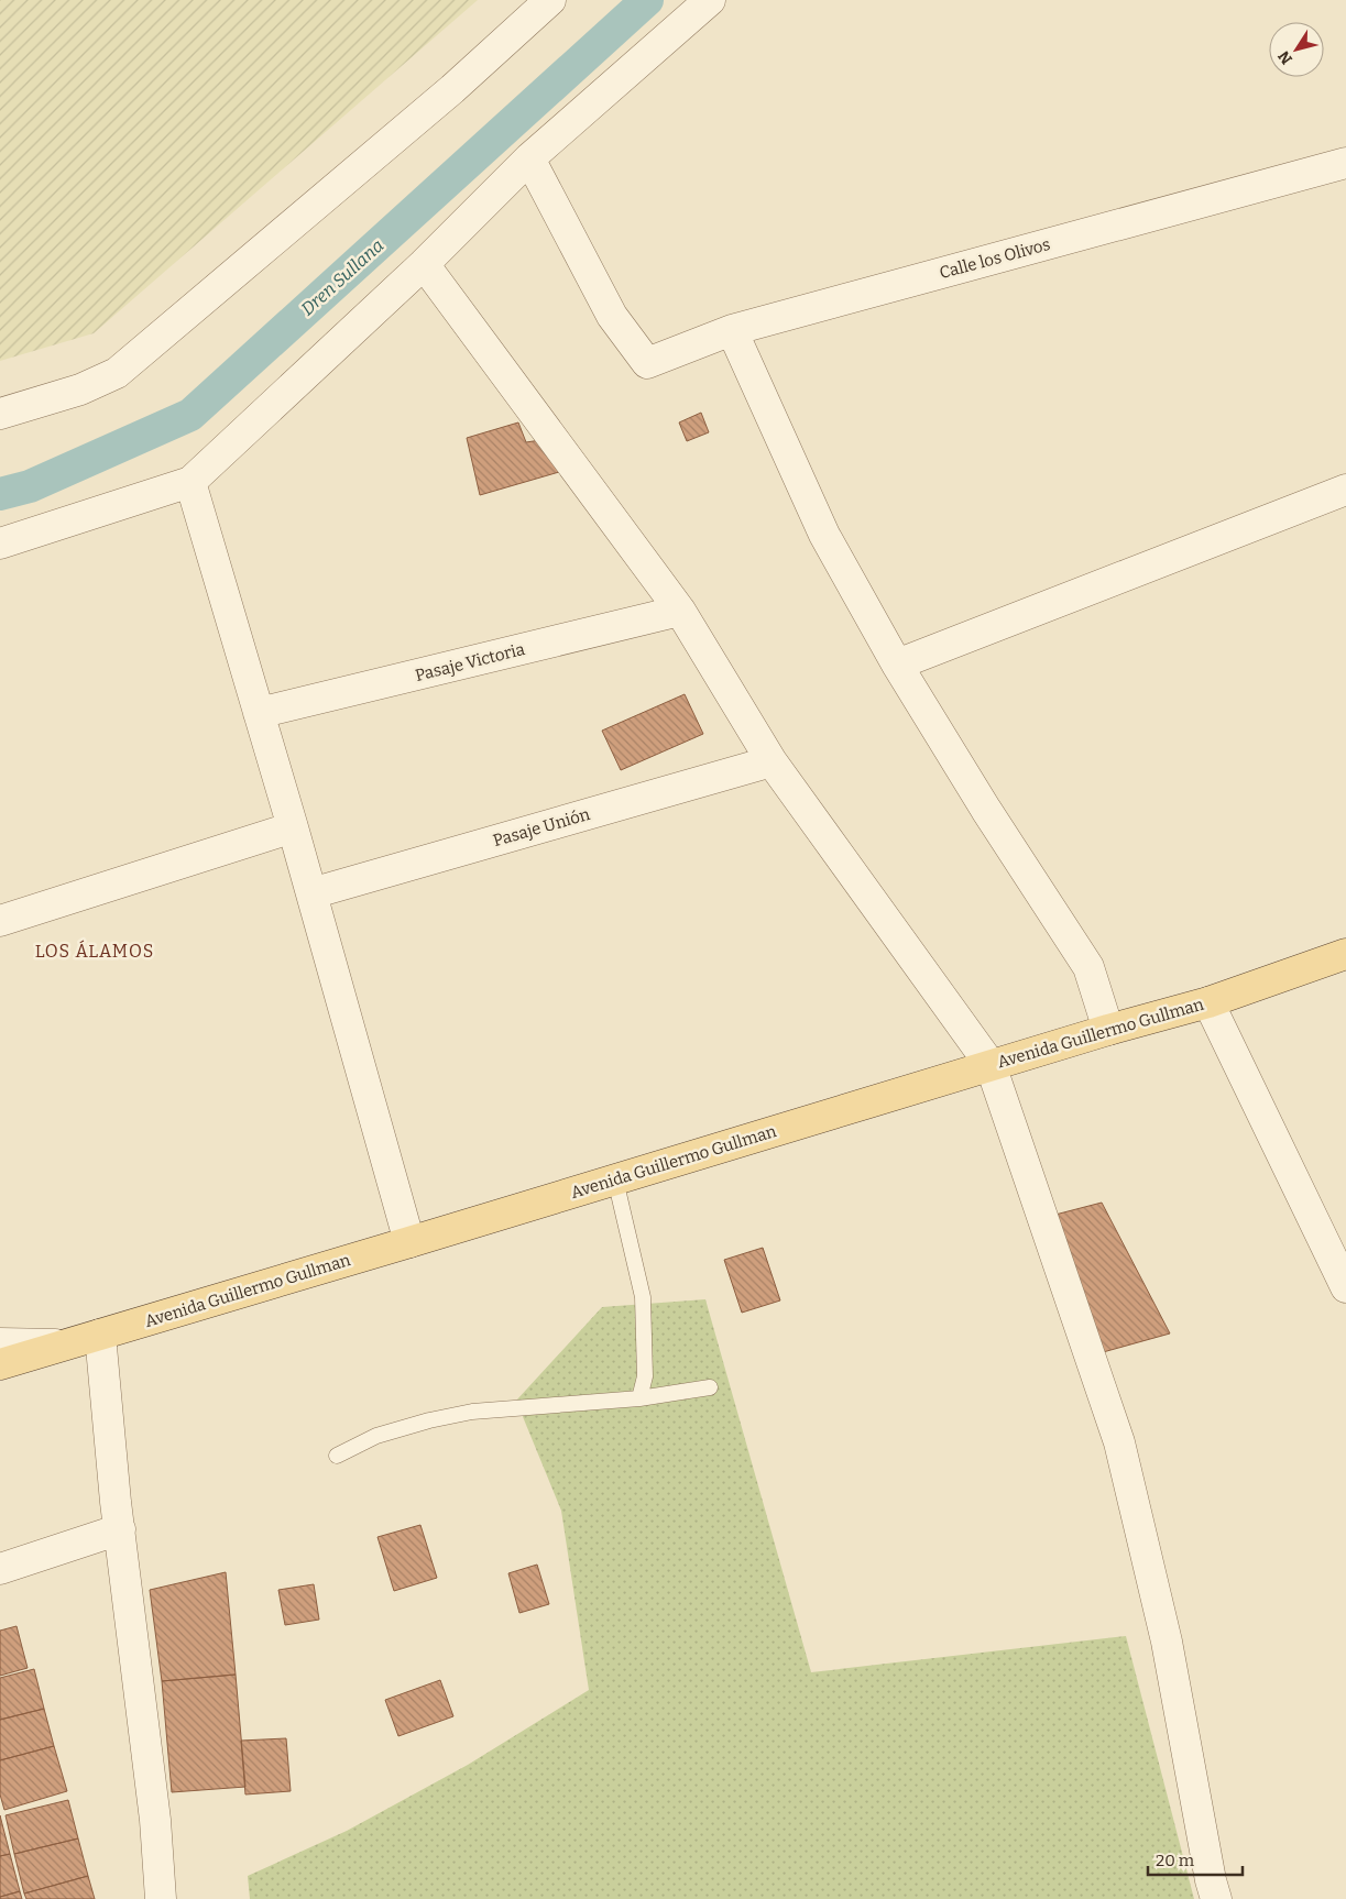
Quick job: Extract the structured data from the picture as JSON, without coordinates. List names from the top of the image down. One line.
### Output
{"streets":{"main road":["Avenida Guillermo Gullman"],"street":["Calle los Olivos","Pasaje Victoria","Pasaje Unión"]},"districts":["LOS ÁLAMOS"],"water":["Dren Sullana"],"scale_bar":"20 m","north":"bottom left"}
